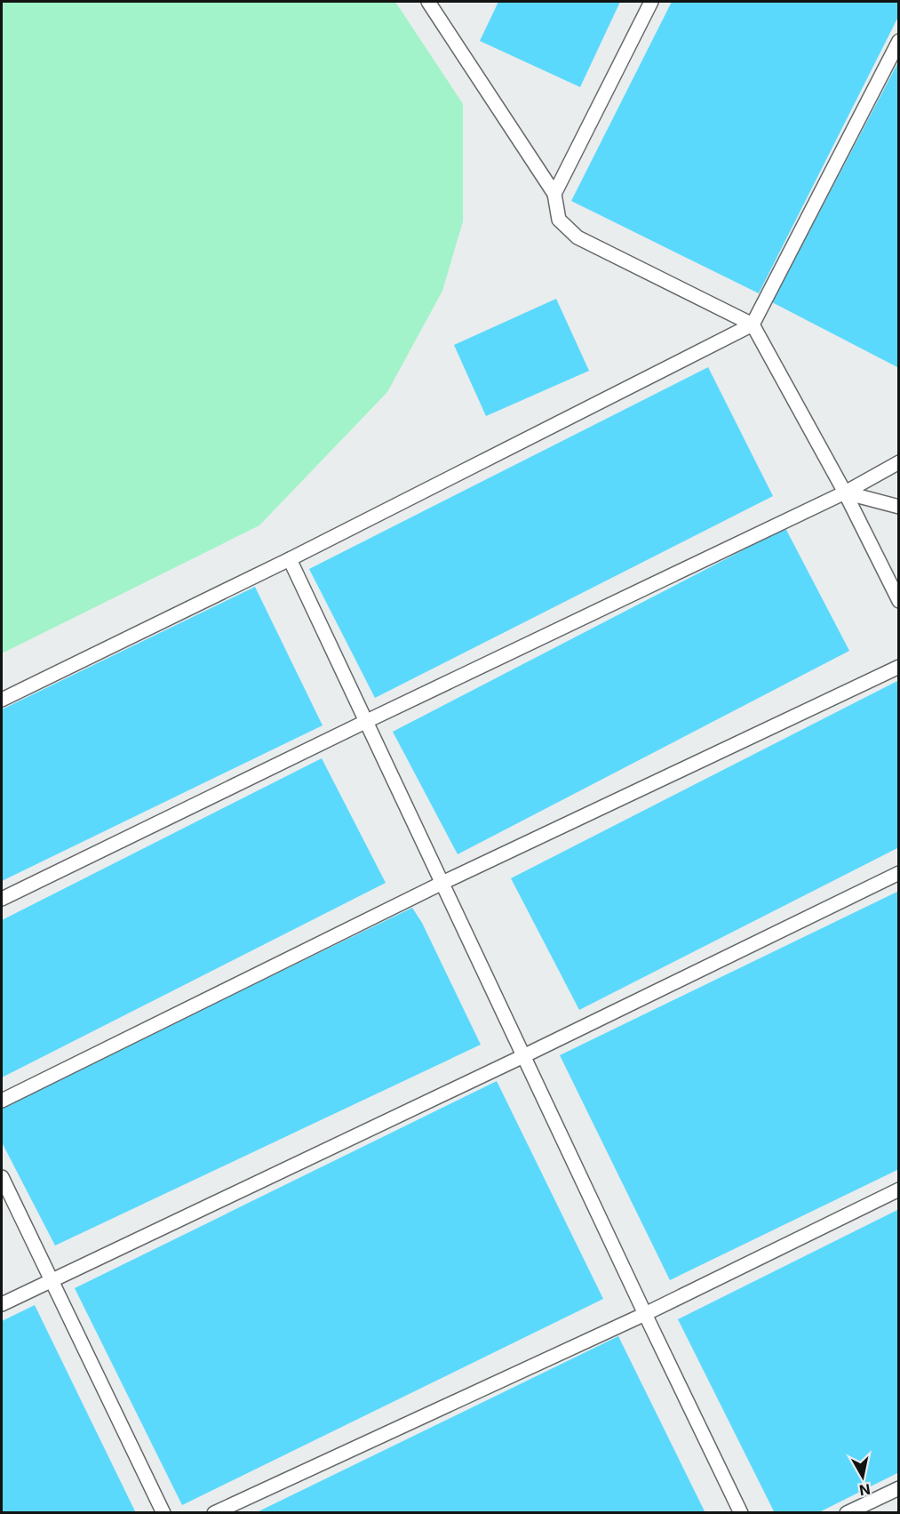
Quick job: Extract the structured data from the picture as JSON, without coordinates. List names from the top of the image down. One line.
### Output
{"north":"bottom"}
